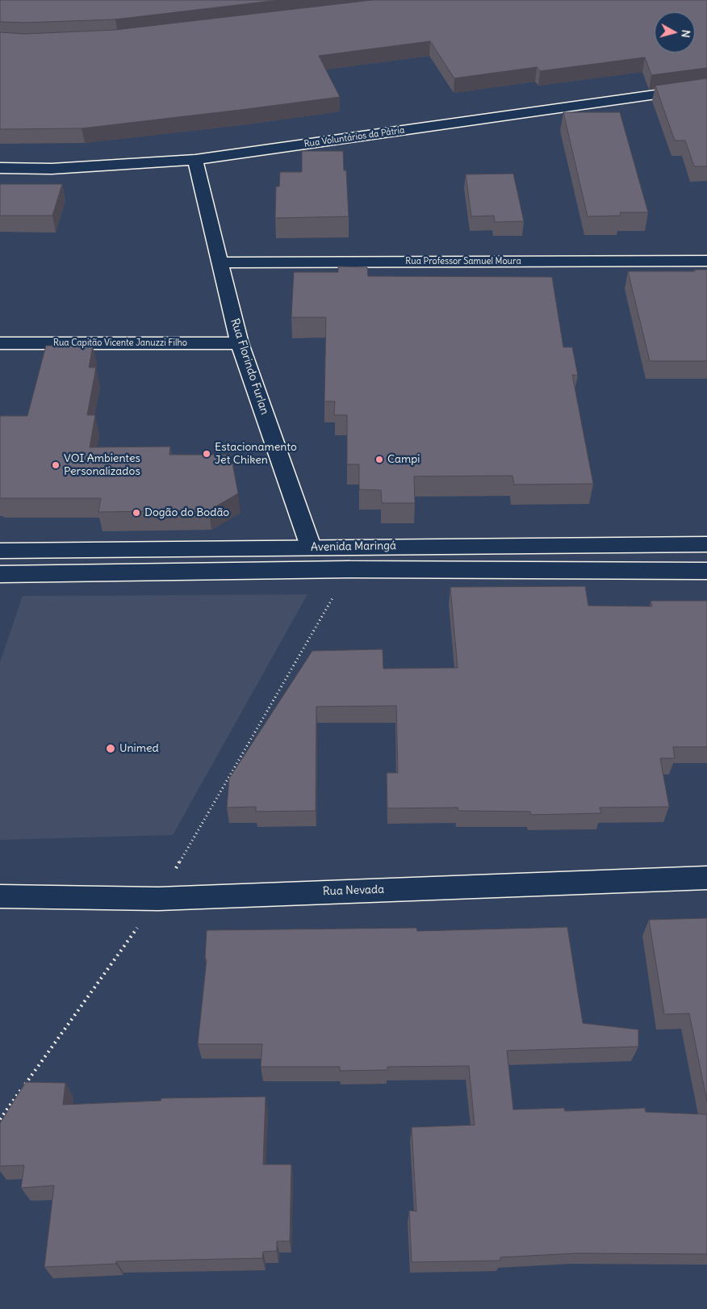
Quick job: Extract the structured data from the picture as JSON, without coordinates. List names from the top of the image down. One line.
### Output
{"streets":{"street":["Rua Voluntários da Pátria","Rua Professor Samuel Moura","Rua Capitão Vicente Januzzi Filho","Rua Florindo Furlan","Avenida Maringá","Rua Nevada"]},"crossings":[["Rua Voluntários da Pátria","Rua Florindo Furlan"],["Rua Professor Samuel Moura","Rua Florindo Furlan"],["Rua Capitão Vicente Januzzi Filho","Rua Florindo Furlan"],["Rua Florindo Furlan","Avenida Maringá"]],"places":["Estacionamento Jet Chiken","Campi","VOI Ambientes Personalizados","Dogão do Bodão","Unimed"],"north":"right"}
